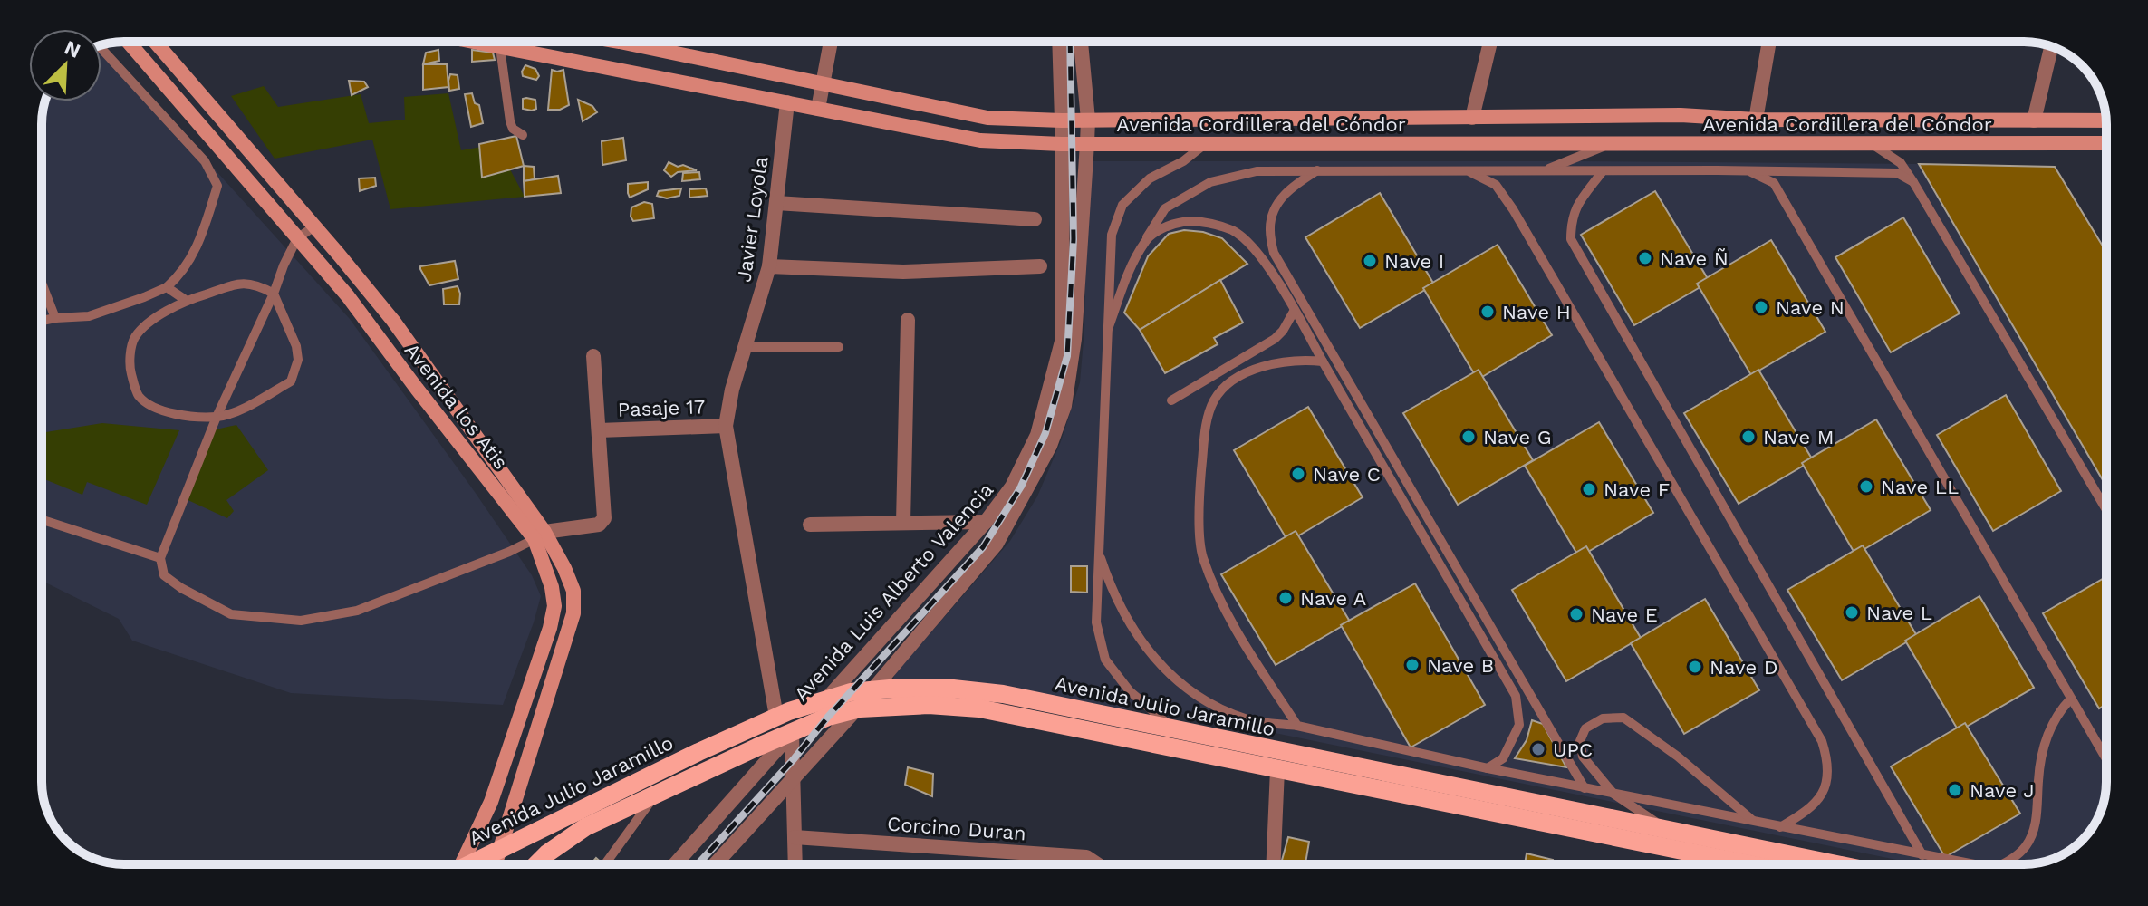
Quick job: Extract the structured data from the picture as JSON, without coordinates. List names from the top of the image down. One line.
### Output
{"streets":{"main road":["Avenida Julio Jaramillo"],"street":["Avenida Cordillera del Cóndor","Javier Loyola","Avenida los Atis","Pasaje 17","Avenida Luis Alberto Valencia","Corcino Duran"]},"crossings":[["Avenida Cordillera del Cóndor","Javier Loyola"],["Avenida Cordillera del Cóndor","Avenida Luis Alberto Valencia"],["Javier Loyola","Pasaje 17"],["Javier Loyola","Avenida Julio Jaramillo"],["Avenida los Atis","Avenida Julio Jaramillo"],["Avenida Luis Alberto Valencia","Avenida Julio Jaramillo"]],"places":["Nave Ñ","Nave I","Nave N","Nave H","Nave G","Nave M","Nave C","Nave LL","Nave F","Nave A","Nave L","Nave E","Nave B","Nave D","UPC","Nave J"],"north":"top right"}
